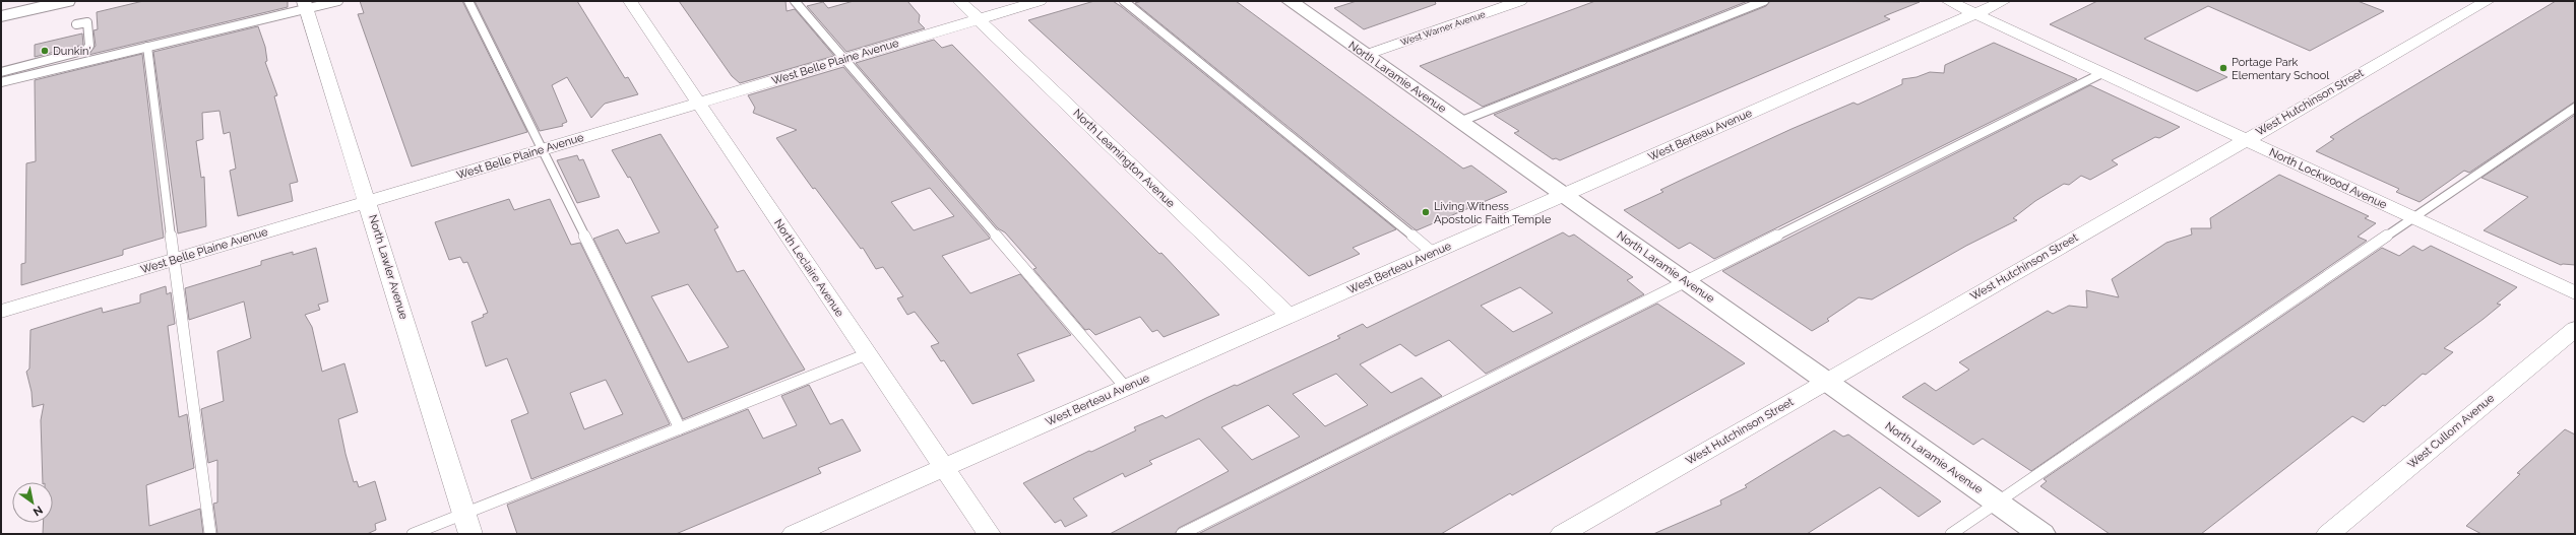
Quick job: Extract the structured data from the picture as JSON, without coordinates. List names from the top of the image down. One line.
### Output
{"streets":{"street":["West Warner Avenue","West Belle Plaine Avenue","North Laramie Avenue","West Hutchinson Street","West Berteau Avenue","North Leamington Avenue","North Lockwood Avenue","North Lawler Avenue","North Leclaire Avenue","West Cullom Avenue"]},"crossings":[["West Warner Avenue","North Laramie Avenue"],["West Belle Plaine Avenue","North Leamington Avenue"],["West Belle Plaine Avenue","North Lawler Avenue"],["West Belle Plaine Avenue","North Leclaire Avenue"],["North Laramie Avenue","West Hutchinson Street"],["North Laramie Avenue","West Berteau Avenue"],["West Hutchinson Street","North Lockwood Avenue"],["West Berteau Avenue","North Leamington Avenue"],["West Berteau Avenue","North Lockwood Avenue"],["West Berteau Avenue","North Leclaire Avenue"]],"places":["Dunkin'","Portage Park Elementary School","Living Witness Apostolic Faith Temple"],"north":"bottom right"}
